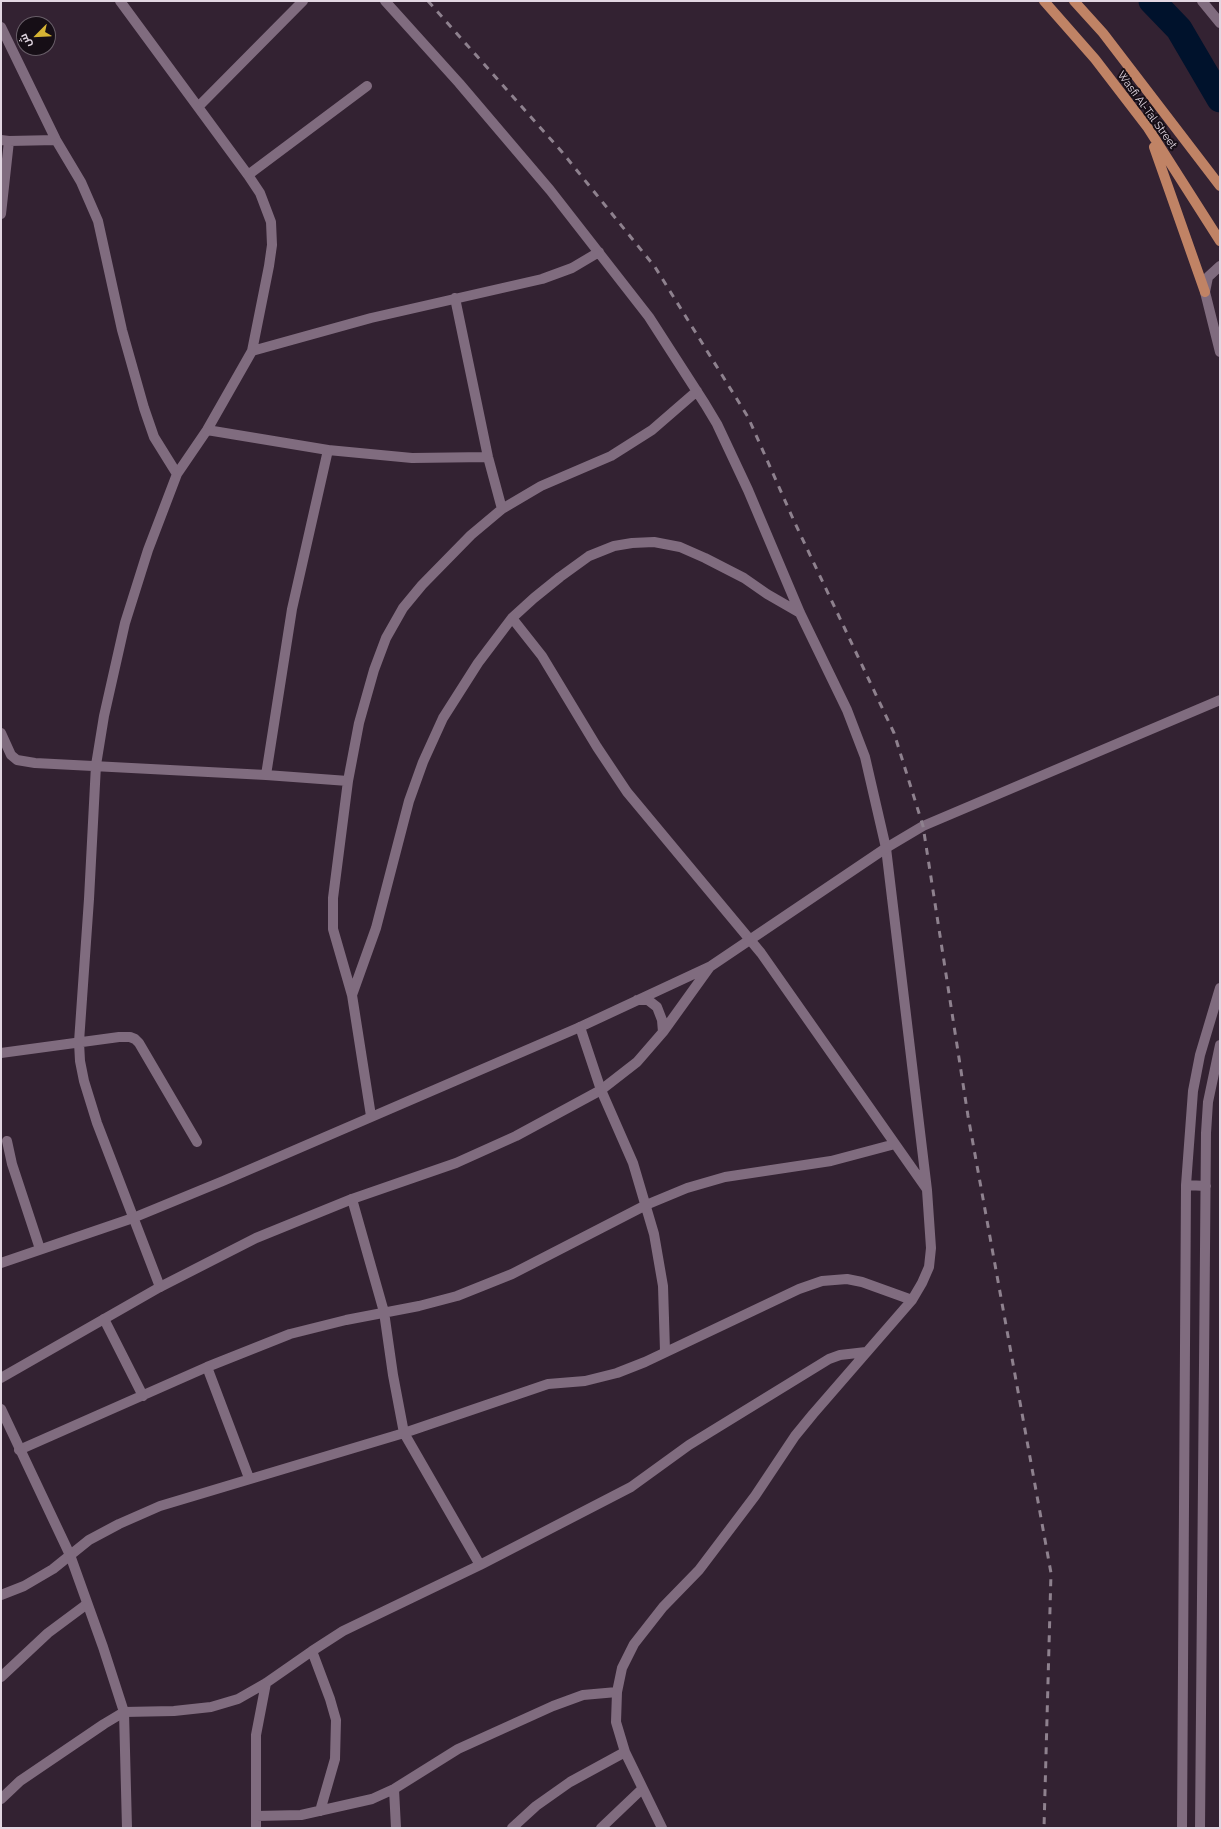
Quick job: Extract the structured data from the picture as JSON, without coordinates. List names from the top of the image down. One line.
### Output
{"streets":{"main road":["Wasfi Al-Tal Street"]},"north":"bottom left"}
